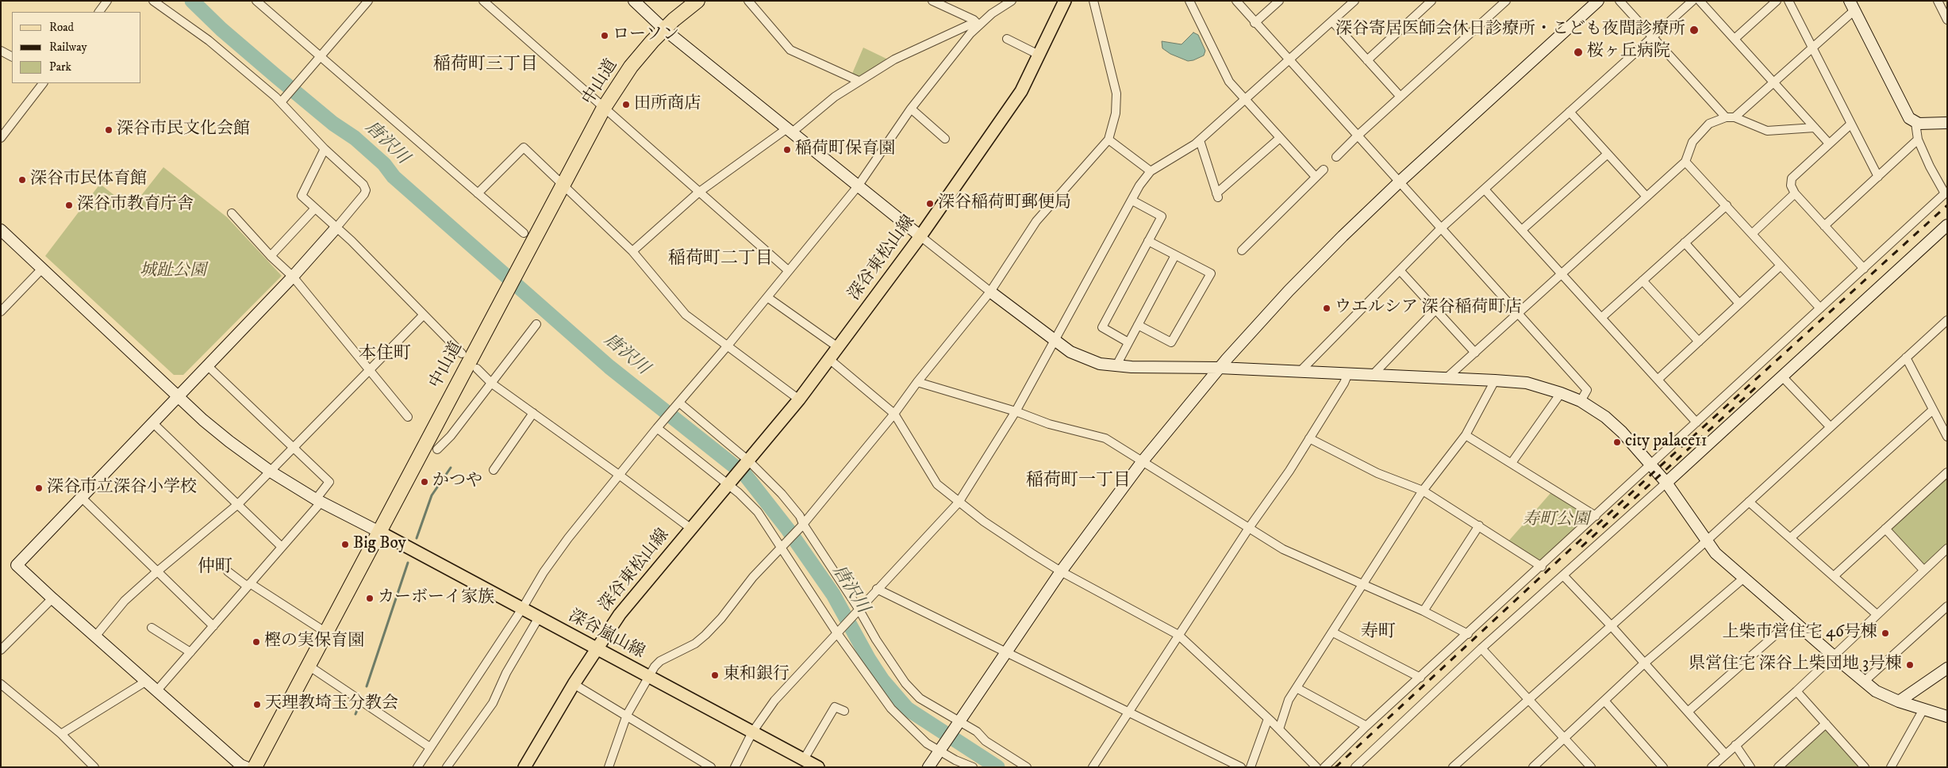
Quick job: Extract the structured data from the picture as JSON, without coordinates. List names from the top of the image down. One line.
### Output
{"streets":{"highway":["中山道"],"main road":["深谷東松山線","深谷嵐山線"]},"crossings":[["中山道","深谷嵐山線"],["深谷東松山線","深谷嵐山線"]],"districts":["稲荷町三丁目","稲荷町二丁目","本住町","稲荷町一丁目","仲町","寿町"],"water":["唐沢川"],"parks":["城趾公園","寿町公園"],"places":["深谷寄居医師会休日診療所・こども夜間診療所","ローソン","桜ヶ丘病院","田所商店","深谷市民文化会館","稲荷町保育園","深谷市民体育館","深谷稲荷町郵便局","深谷市教育庁舎","ウエルシア 深谷稲荷町店","city palace11","かつや","深谷市立深谷小学校","Big Boy","カーボーイ家族","上柴市営住宅 46号棟","樫の実保育園","県営住宅 深谷上柴団地 3号棟","東和銀行","天理教埼玉分教会"],"legend":["Road","Railway","Park"]}
